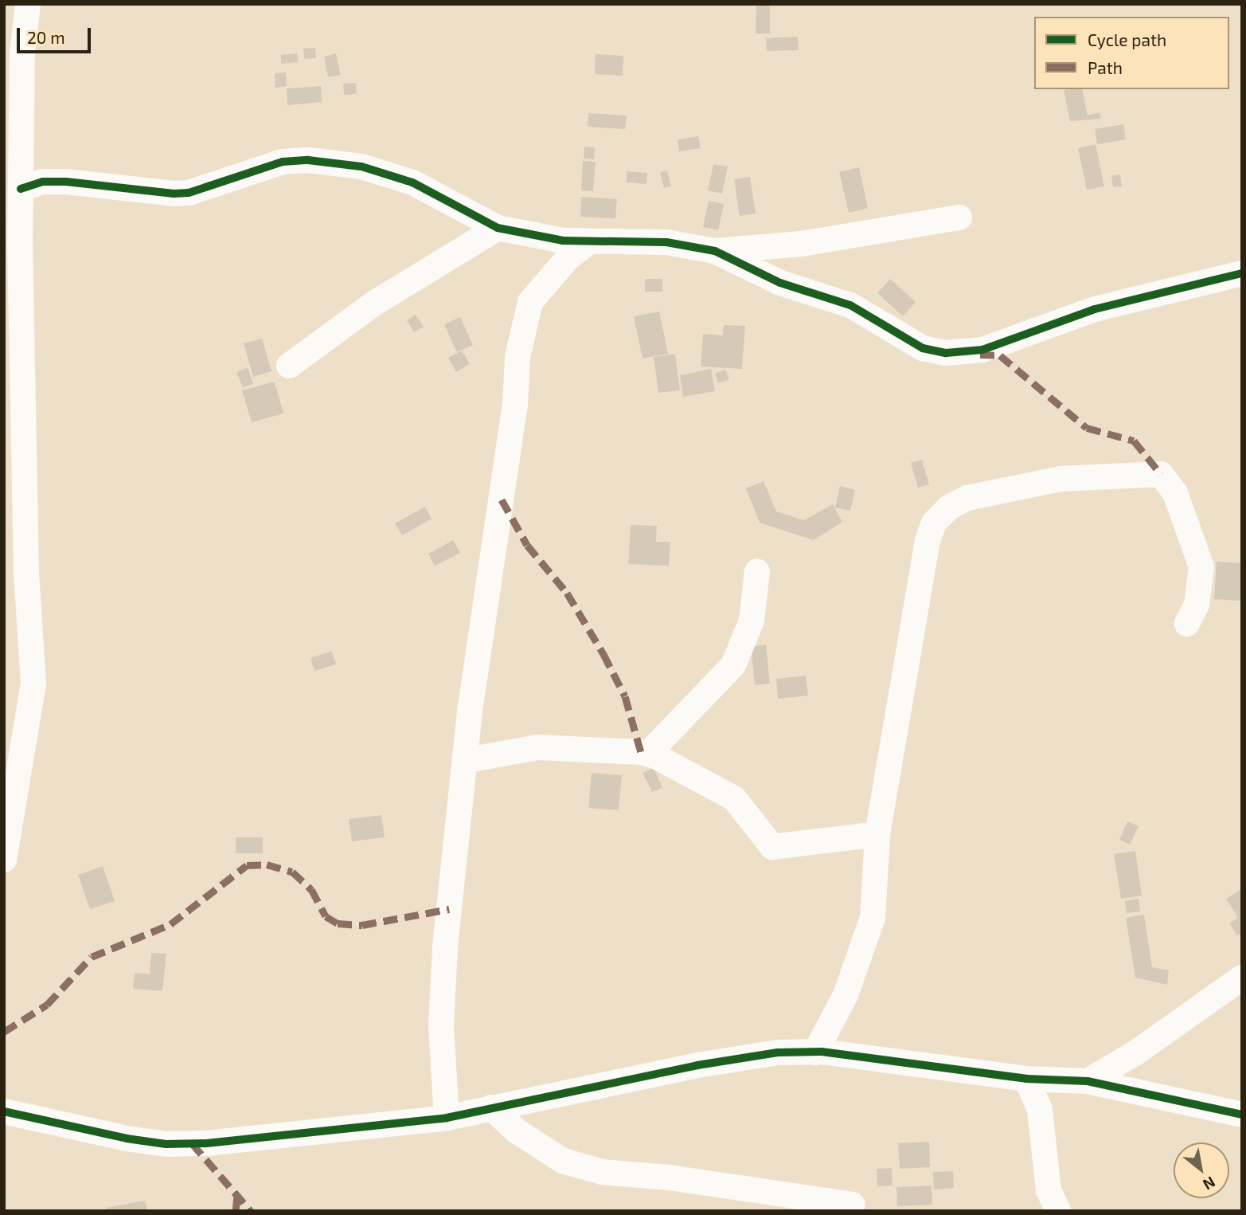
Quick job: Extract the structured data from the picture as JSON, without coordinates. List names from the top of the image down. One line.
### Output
{"legend":["Cycle path","Path"],"scale_bar":"20 m","north":"bottom right"}
